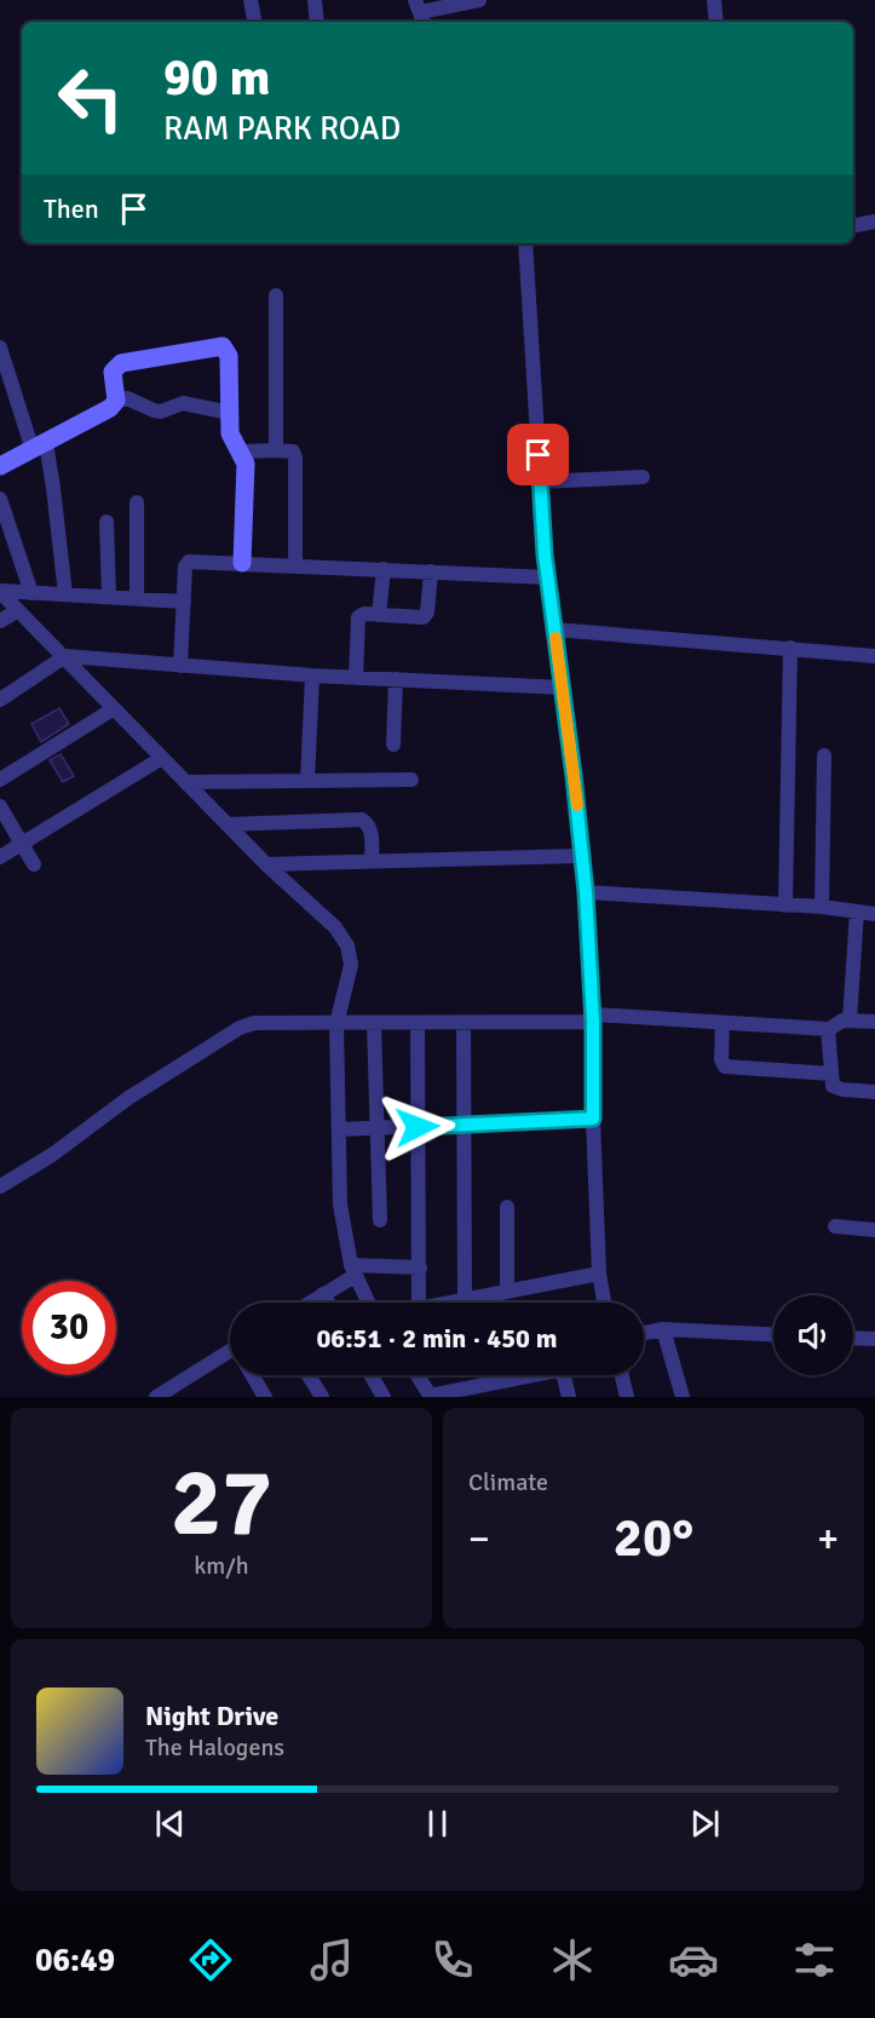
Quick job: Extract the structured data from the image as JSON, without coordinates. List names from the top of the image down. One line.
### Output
{"page":{"turn":["90 m","RAM PARK ROAD"],"then":"Then","limit":"30","trip":"06:51 · 2 min · 450 m","tile":[["27","km/h"],"Climate"],"heat":["−","20°","+"],"song":["Night Drive","The Halogens"],"tabs":"06:49"}}
